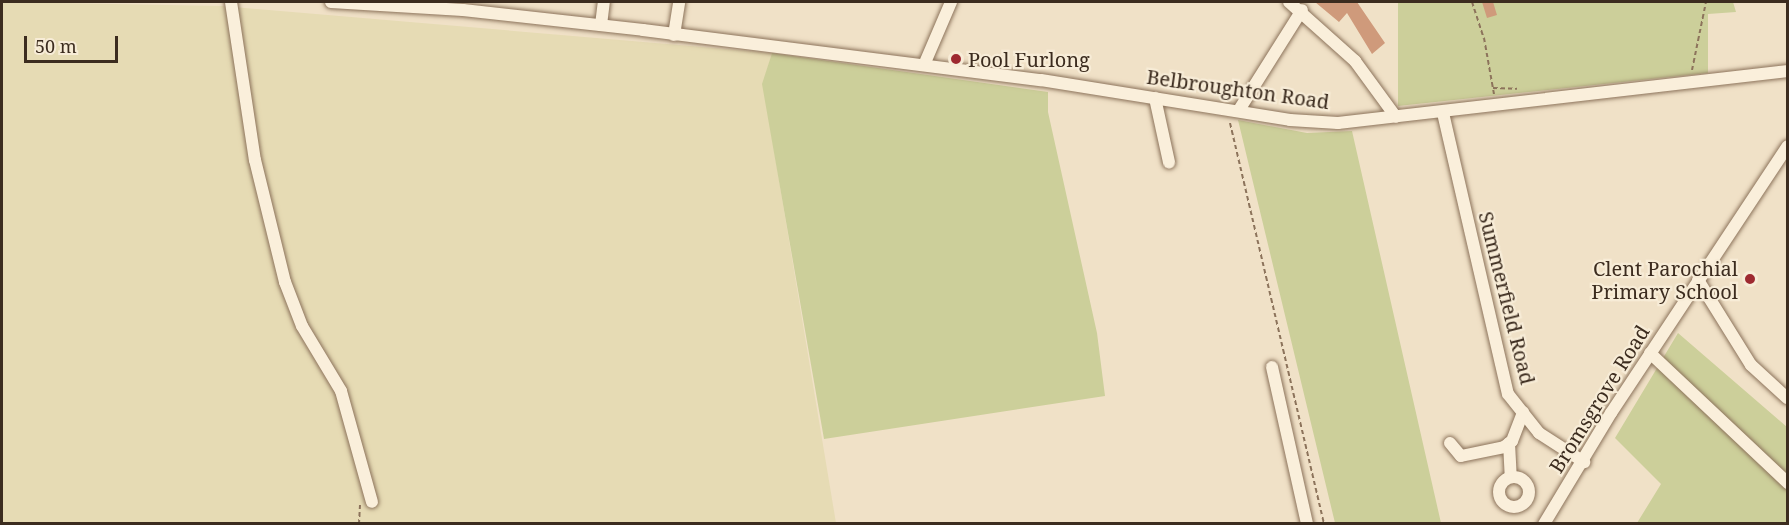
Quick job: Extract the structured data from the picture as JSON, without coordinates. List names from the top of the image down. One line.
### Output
{"streets":{"street":["Belbroughton Road","Summerfield Road","Bromsgrove Road"]},"crossings":[["Belbroughton Road","Summerfield Road"],["Summerfield Road","Bromsgrove Road"]],"places":["Pool Furlong","Clent Parochial Primary School"],"scale_bar":"50 m"}
